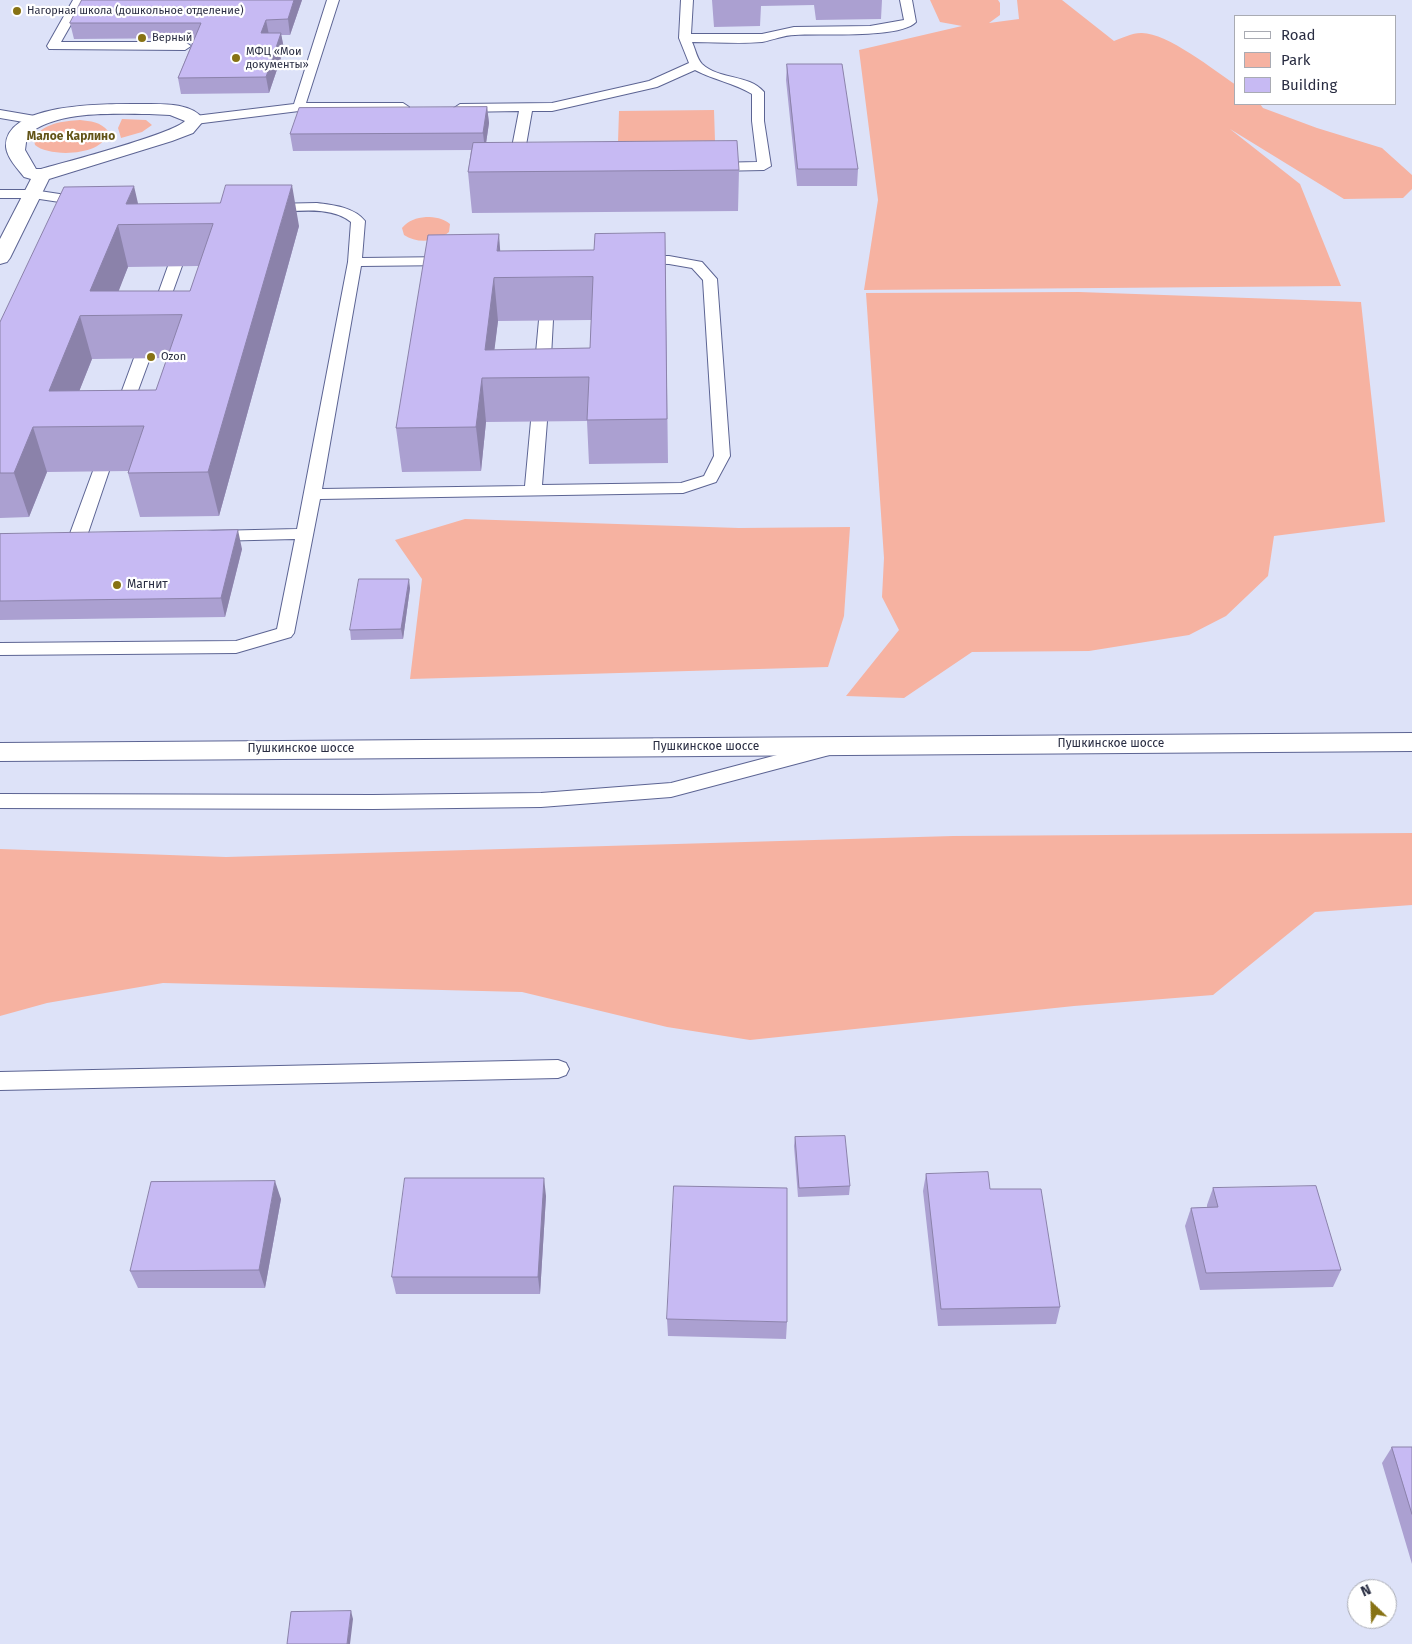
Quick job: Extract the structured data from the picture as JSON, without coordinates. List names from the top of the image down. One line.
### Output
{"streets":{"main road":["Пушкинское шоссе"]},"districts":["Малое Карлино"],"places":["Нагорная школа (дошкольное отделение)","Верный","МФЦ «Мои документы»","Ozon","Магнит"],"legend":["Road","Park","Building"],"north":"top left"}
